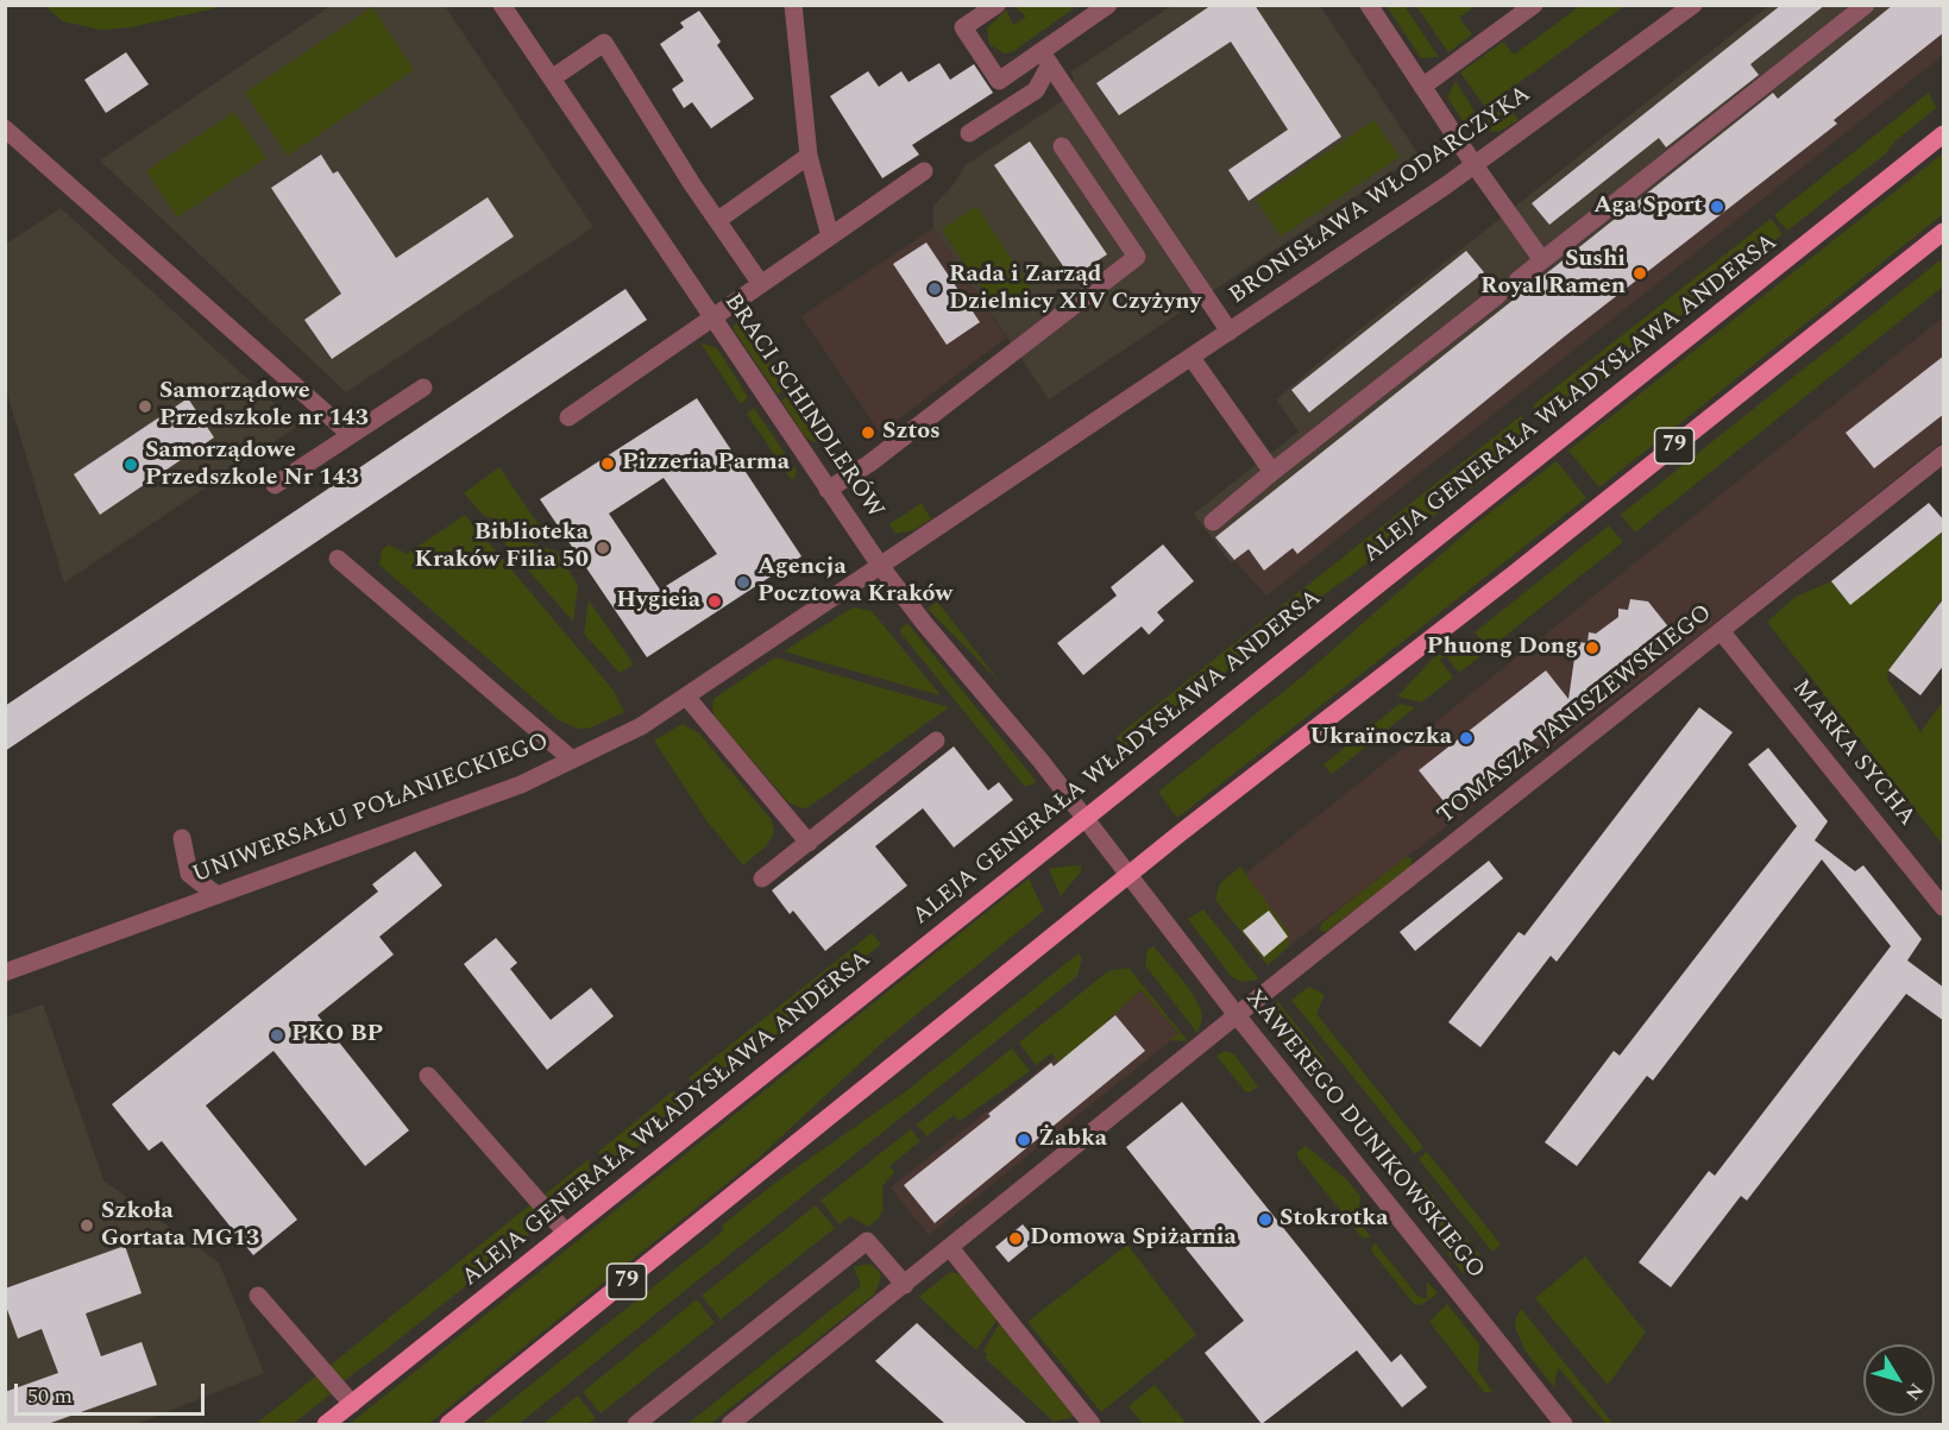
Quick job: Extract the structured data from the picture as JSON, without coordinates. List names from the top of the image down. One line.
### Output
{"streets":{"main road":["ALEJA GENERAŁA WŁADYSŁAWA ANDERSA","79"],"street":["BRONISŁAWA WŁODARCZYKA","BRACI SCHINDLERÓW","TOMASZA JANISZEWSKIEGO","MARKA SYCHA","UNIWERSAŁU POŁANIECKIEGO","XAWEREGO DUNIKOWSKIEGO"]},"crossings":[["BRONISŁAWA WŁODARCZYKA","BRACI SCHINDLERÓW"],["BRONISŁAWA WŁODARCZYKA","UNIWERSAŁU POŁANIECKIEGO"],["ALEJA GENERAŁA WŁADYSŁAWA ANDERSA","BRACI SCHINDLERÓW"],["ALEJA GENERAŁA WŁADYSŁAWA ANDERSA","XAWEREGO DUNIKOWSKIEGO"],["BRACI SCHINDLERÓW","UNIWERSAŁU POŁANIECKIEGO"],["BRACI SCHINDLERÓW","XAWEREGO DUNIKOWSKIEGO"],["79","XAWEREGO DUNIKOWSKIEGO"],["TOMASZA JANISZEWSKIEGO","MARKA SYCHA"],["TOMASZA JANISZEWSKIEGO","XAWEREGO DUNIKOWSKIEGO"]],"places":["Aga Sport","Sushi Royal Ramen","Rada i Zarząd Dzielnicy XIV Czyżyny","Samorządowe Przedszkole nr 143","Sztos","Pizzeria Parma","Samorządowe Przedszkole Nr 143","Biblioteka Kraków Filia 50","Agencja Pocztowa Kraków","Hygieia","Phuong Dong","Ukraïnoczka","PKO BP","Żabka","Stokrotka","Szkoła Gortata MG13","Domowa Spiżarnia"],"scale_bar":"50 m","north":"bottom right"}
